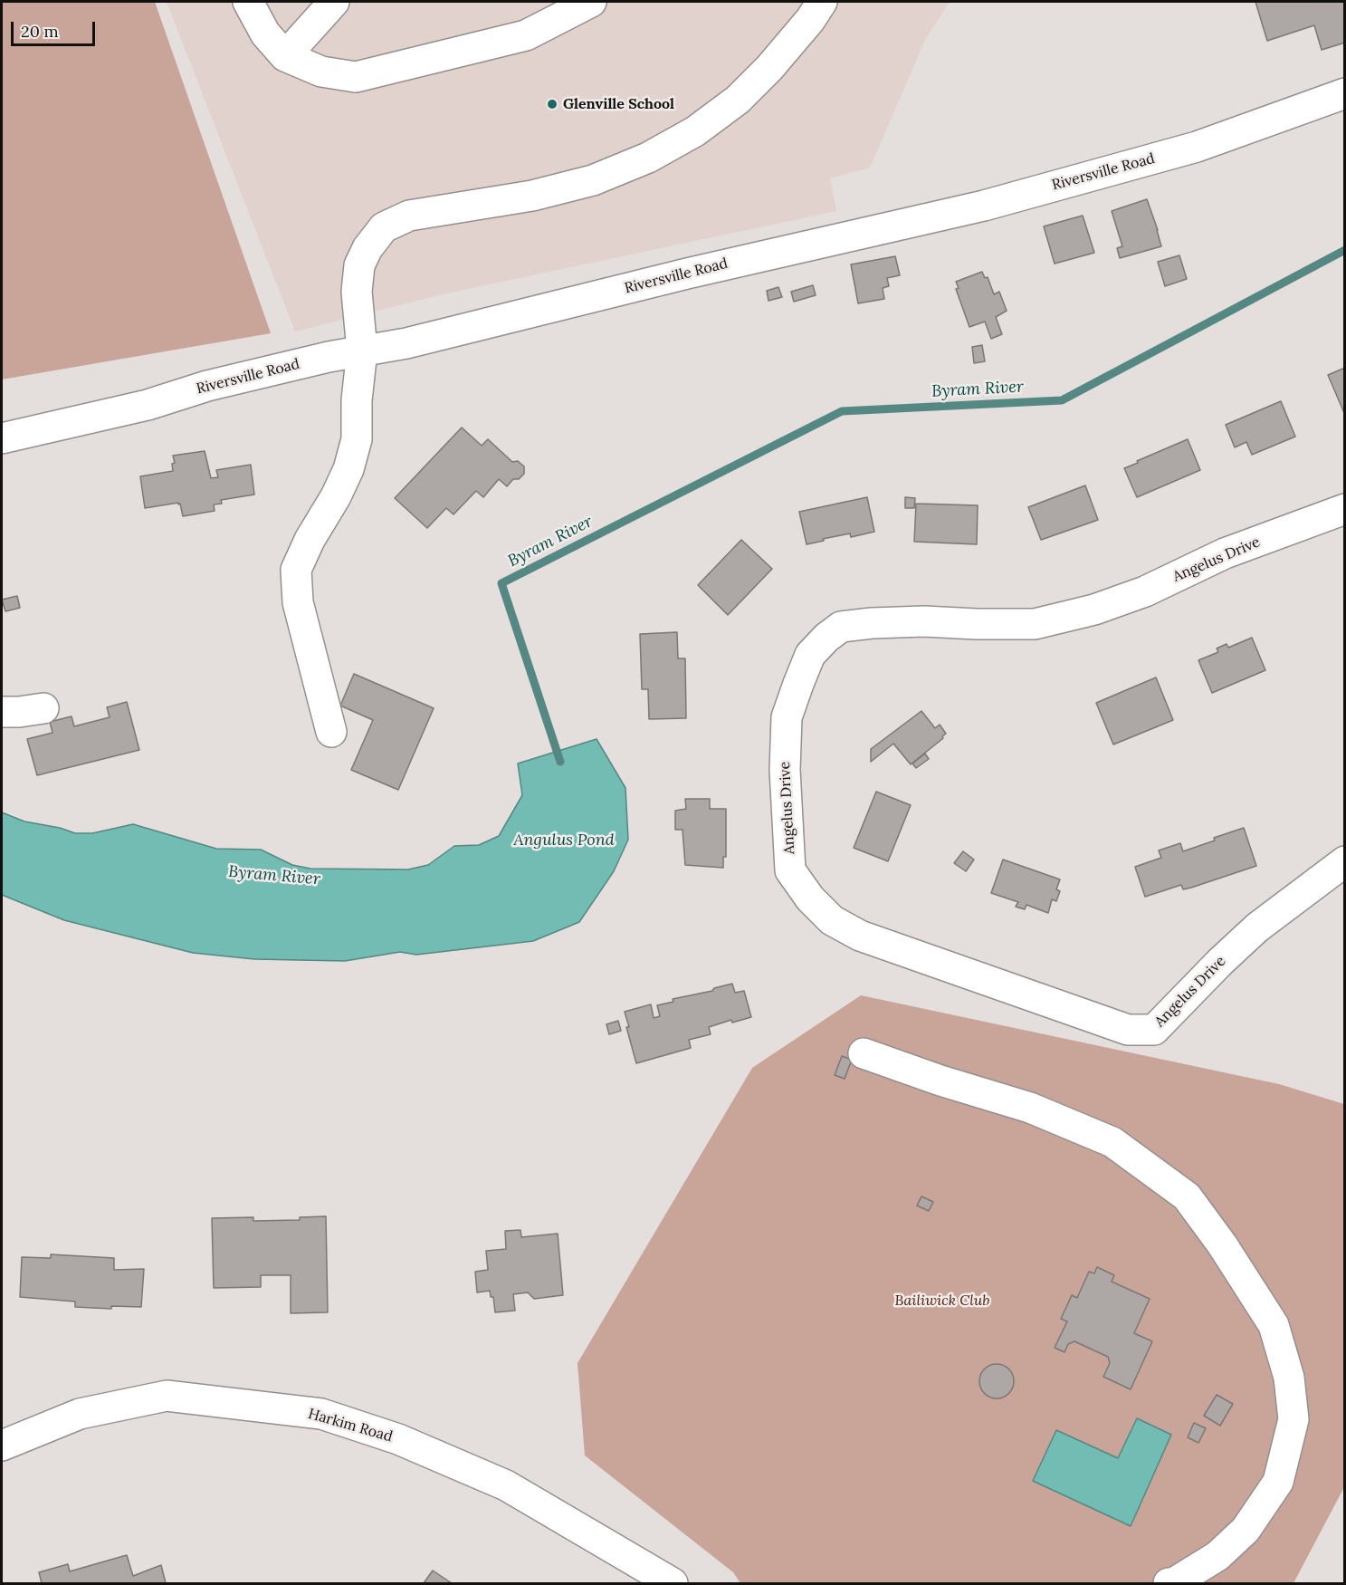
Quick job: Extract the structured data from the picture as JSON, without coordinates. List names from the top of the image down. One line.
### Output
{"streets":{"street":["Riversville Road","Angelus Drive","Harkim Road"]},"water":["Byram River","Angulus Pond"],"parks":["Bailiwick Club"],"places":["Glenville School"],"scale_bar":"20 m"}
